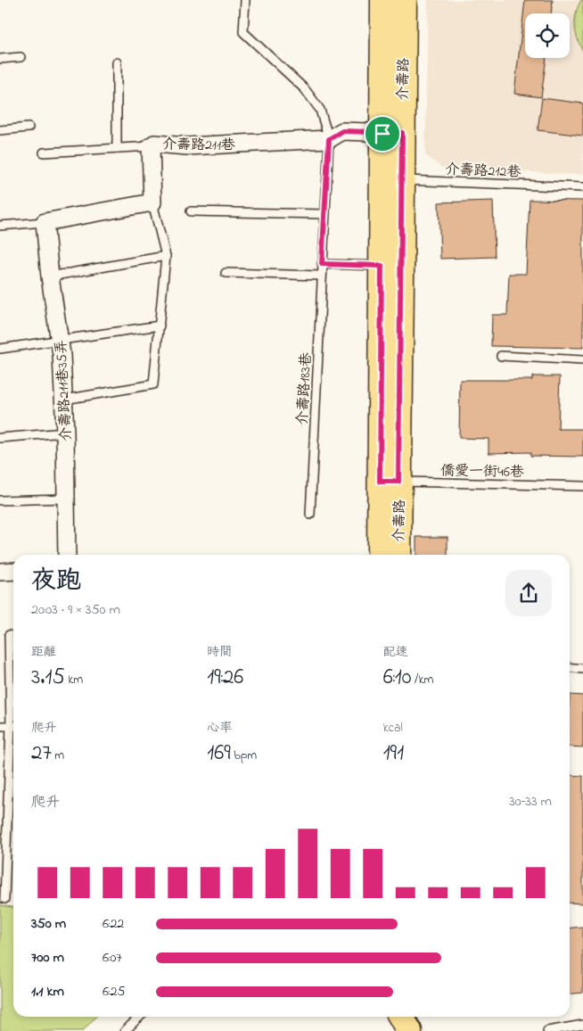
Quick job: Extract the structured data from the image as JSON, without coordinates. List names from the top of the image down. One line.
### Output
{"streets":{"main road":["介壽路"],"street":["介壽路211巷","介壽路211巷35弄"],"lane":["介壽路212巷","介壽路183巷","僑愛一街46巷"]},"crossings":[["介壽路","介壽路211巷"],["介壽路","介壽路212巷"],["介壽路","僑愛一街46巷"],["介壽路211巷","介壽路183巷"]],"page":{"heading":["夜跑","20:03 · 9 × 350 m"],"stats":[["距離","3.15 km"],["時間","19:26"],["配速","6:10 /km"],["爬升","27 m"],["心率","169 bpm"],["kcal","191"]],"chart":["爬升","30–33 m"],"list":[{"name":"350 m","note":"6:22"},{"name":"700 m","note":"6:07"},{"name":"1.1 km","note":"6:25"}]}}
